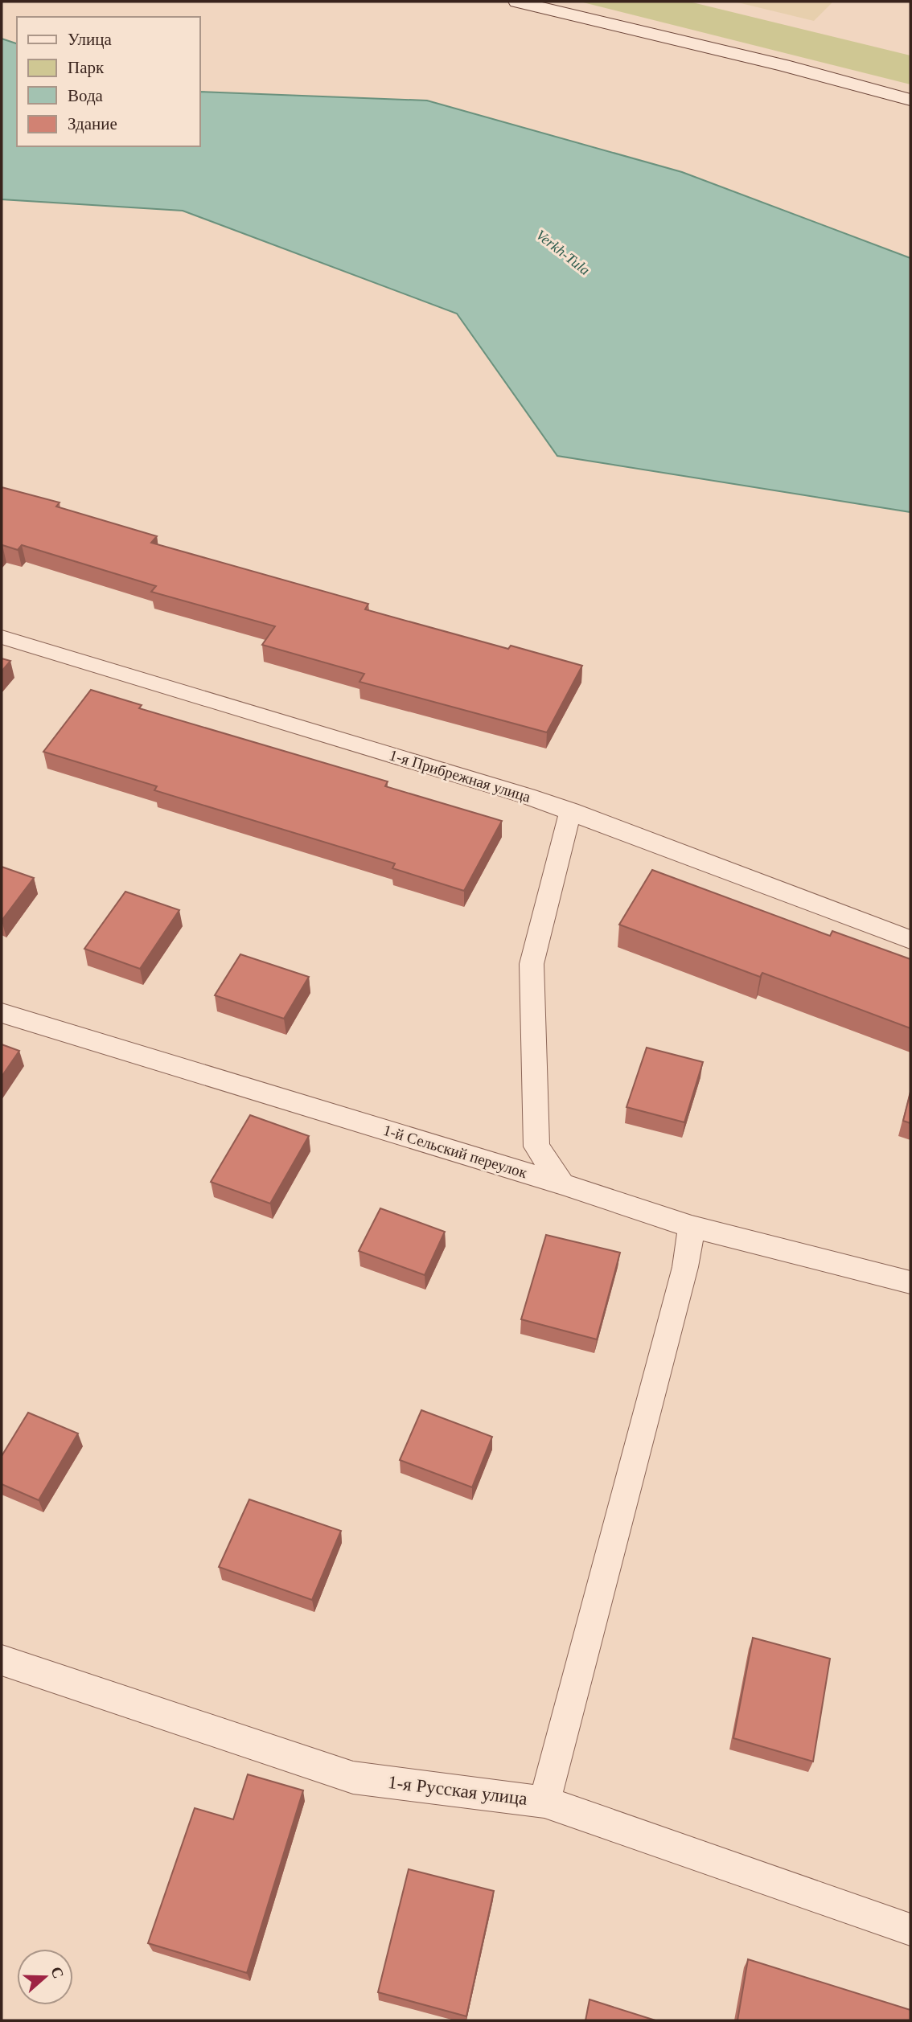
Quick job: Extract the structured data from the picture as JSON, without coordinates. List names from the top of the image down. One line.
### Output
{"streets":{"lane":["1-я Прибрежная улица","1-й Сельский переулок","1-я Русская улица"]},"water":["Verkh-Tula"],"legend":["Улица","Парк","Вода","Здание"],"north":"right"}
